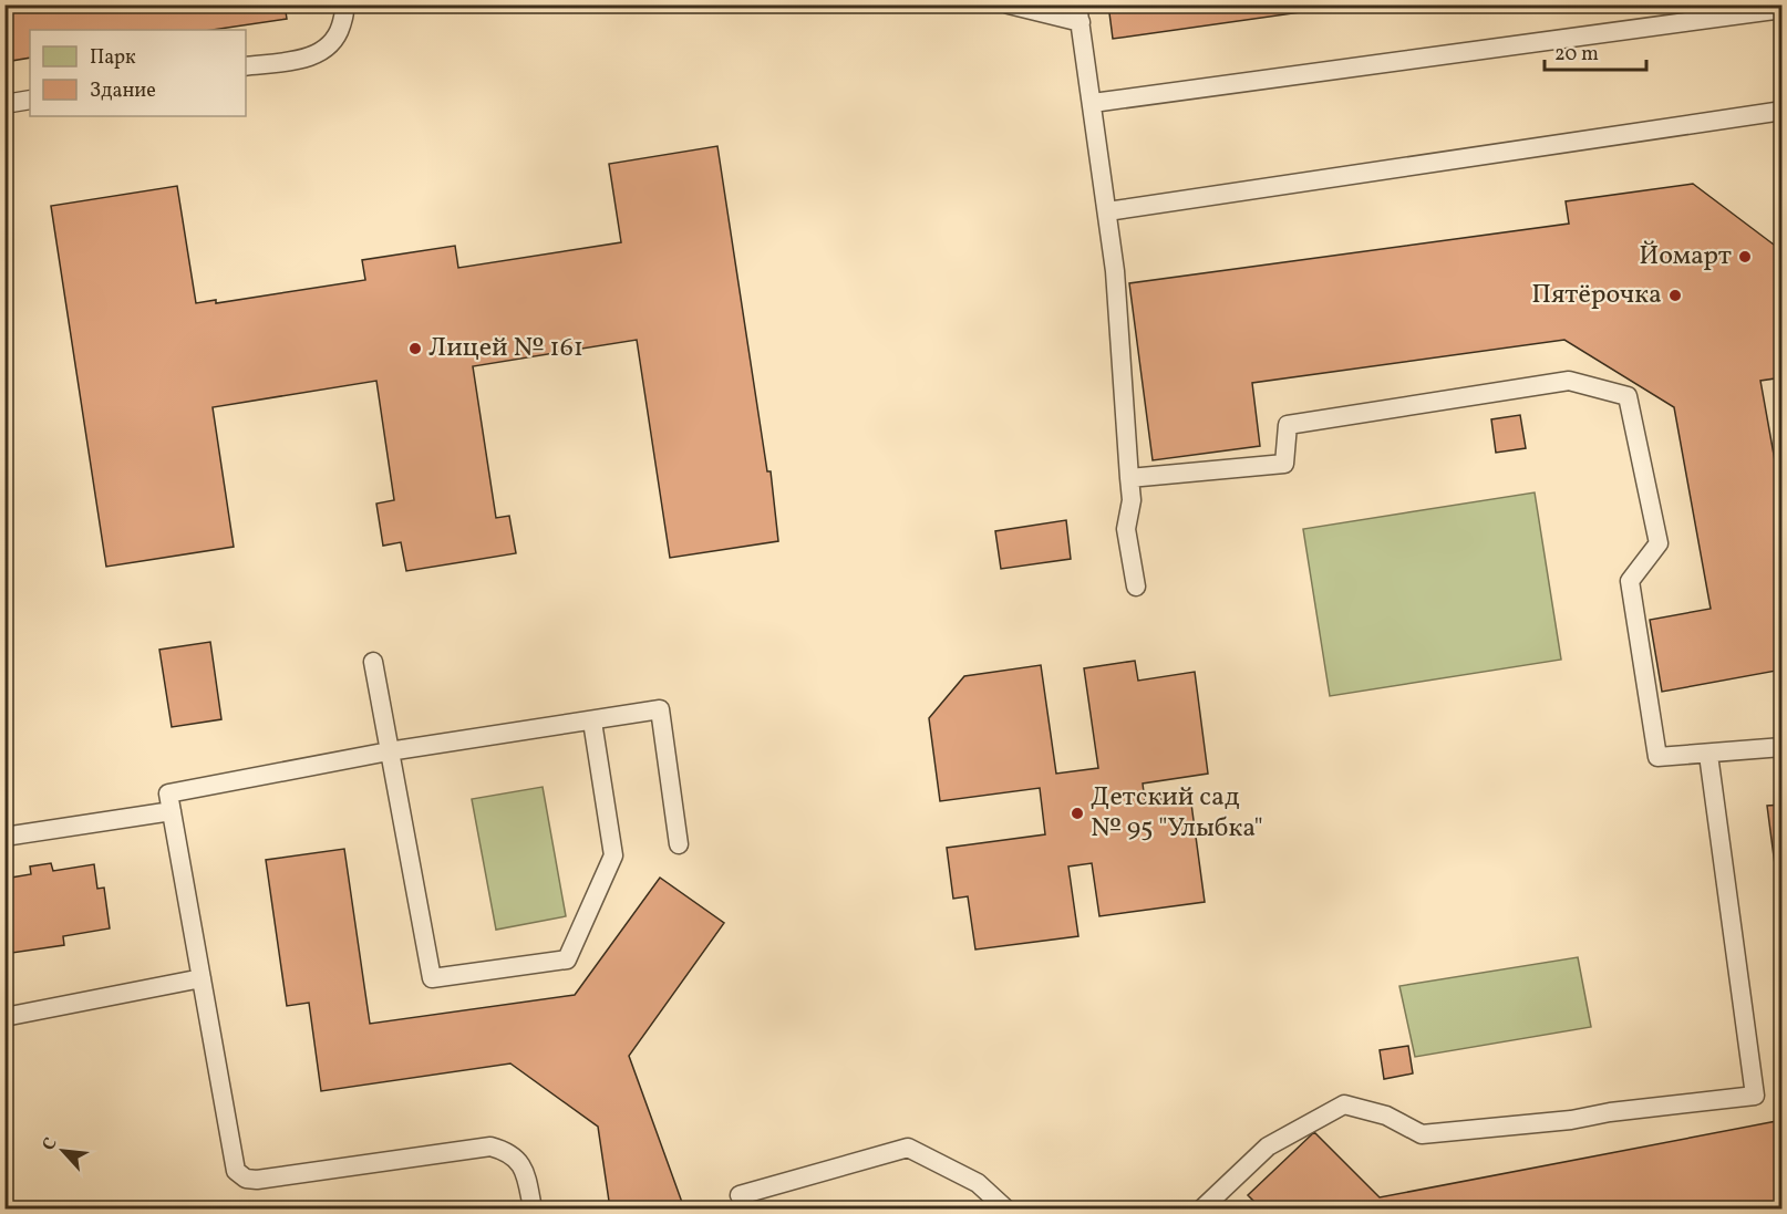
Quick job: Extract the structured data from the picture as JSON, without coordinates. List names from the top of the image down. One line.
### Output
{"places":["Йомарт","Пятёрочка","Лицей № 161","Детский сад № 95 \"Улыбка\""],"legend":["Парк","Здание"],"scale_bar":"20 m","north":"top left"}
